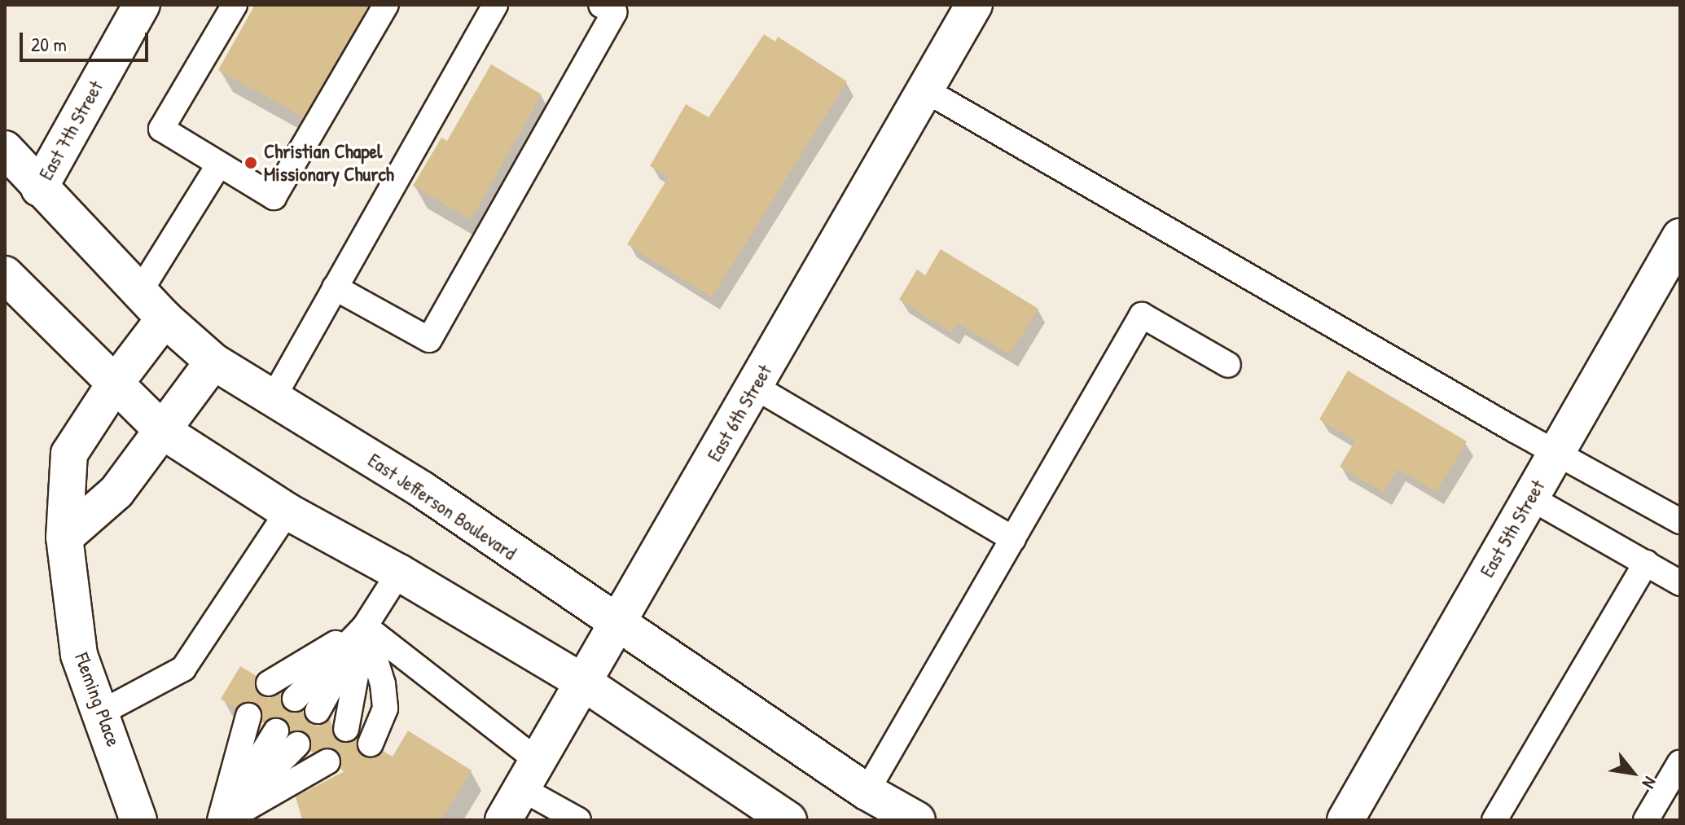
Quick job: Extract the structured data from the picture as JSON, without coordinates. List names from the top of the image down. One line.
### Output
{"streets":{"main road":["East 7th Street","East 6th Street","East Jefferson Boulevard","East 5th Street","Fleming Place"]},"crossings":[["East 7th Street","East Jefferson Boulevard"],["East 6th Street","East Jefferson Boulevard"],["East Jefferson Boulevard","Fleming Place"]],"places":["Christian Chapel Missionary Church"],"scale_bar":"20 m","north":"bottom right"}
